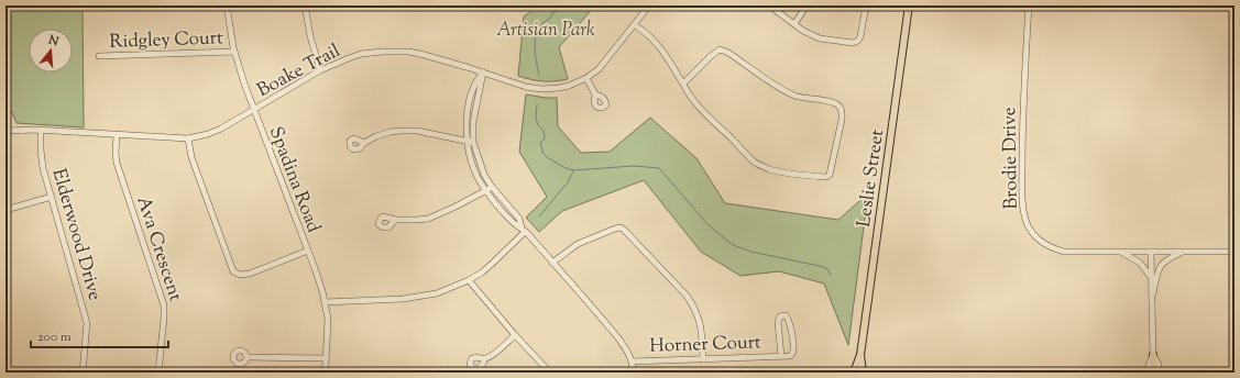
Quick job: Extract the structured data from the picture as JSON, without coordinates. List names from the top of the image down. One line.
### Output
{"streets":{"main road":["Leslie Street"],"street":["Ridgley Court","Boake Trail","Brodie Drive","Spadina Road","Elderwood Drive","Ava Crescent","Horner Court"]},"crossings":[["Ridgley Court","Spadina Road"],["Boake Trail","Spadina Road"],["Boake Trail","Elderwood Drive"],["Boake Trail","Ava Crescent"]],"parks":["Artisian Park"],"scale_bar":"200 m","north":"top"}
